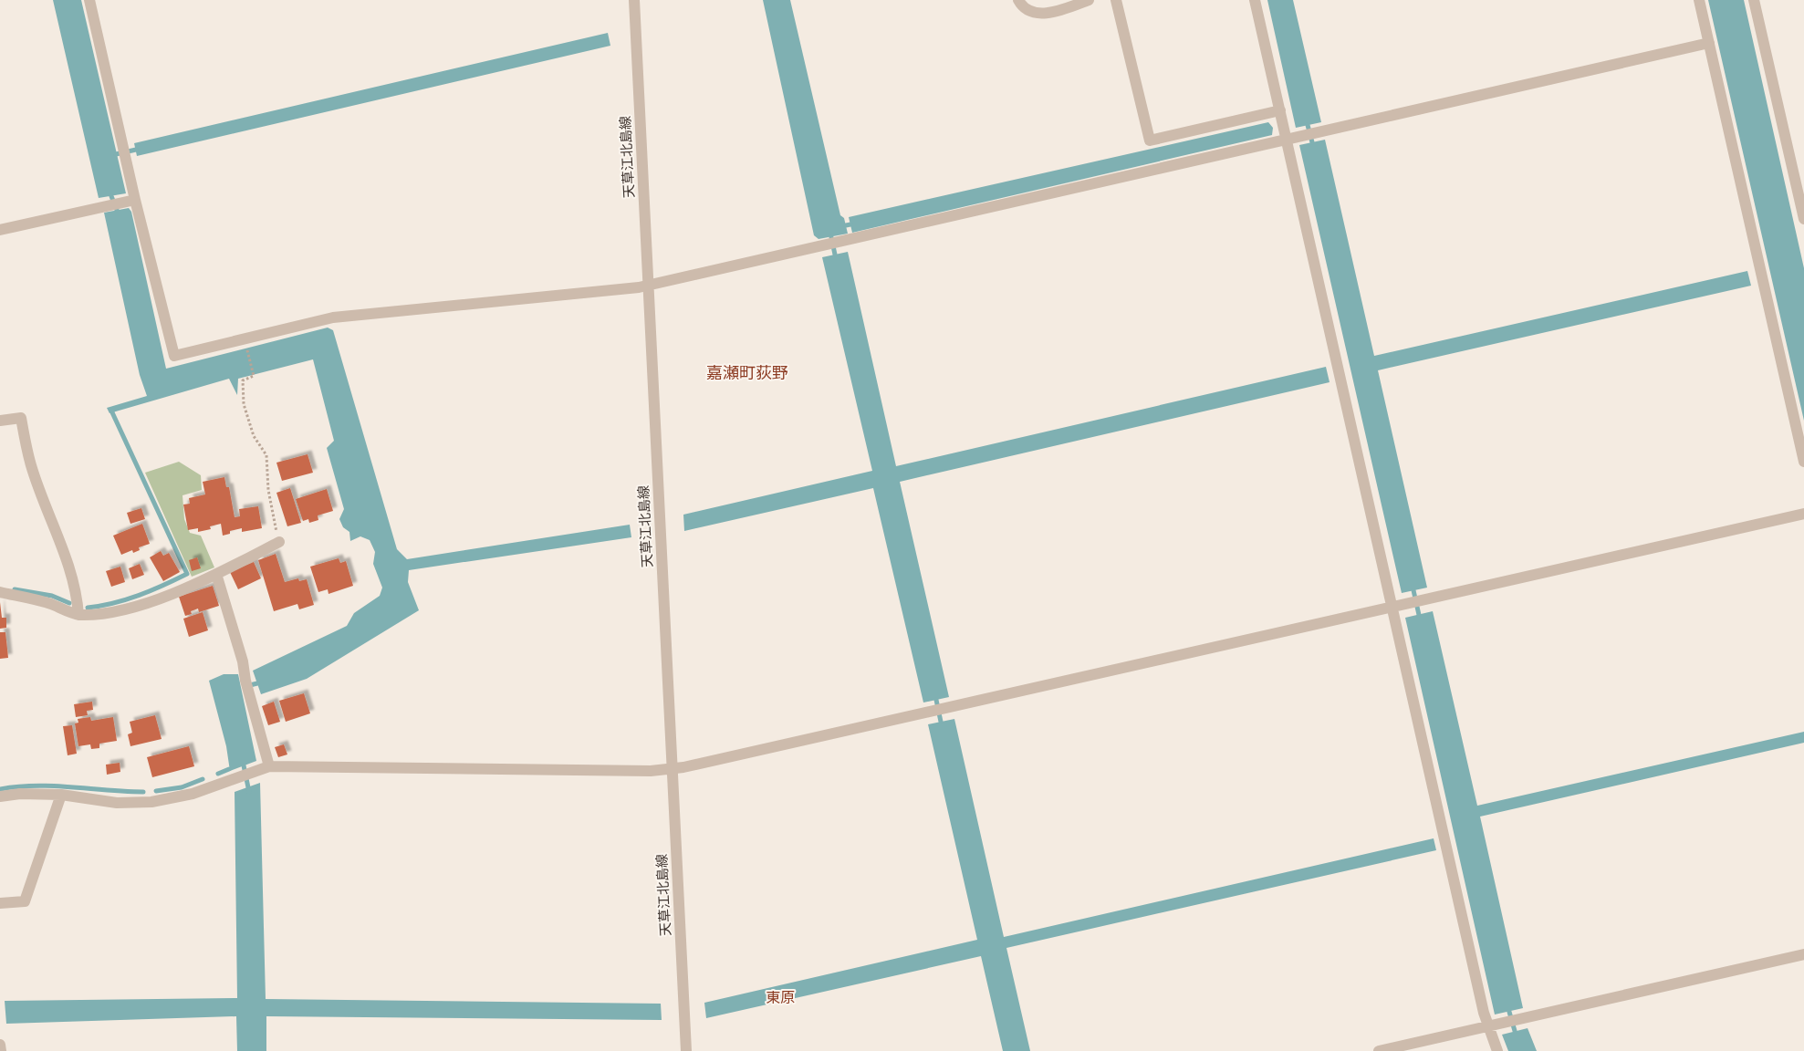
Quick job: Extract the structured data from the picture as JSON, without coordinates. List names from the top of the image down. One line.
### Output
{"streets":{"street":["天草江北島線"]},"districts":["嘉瀬町荻野","東原"]}
